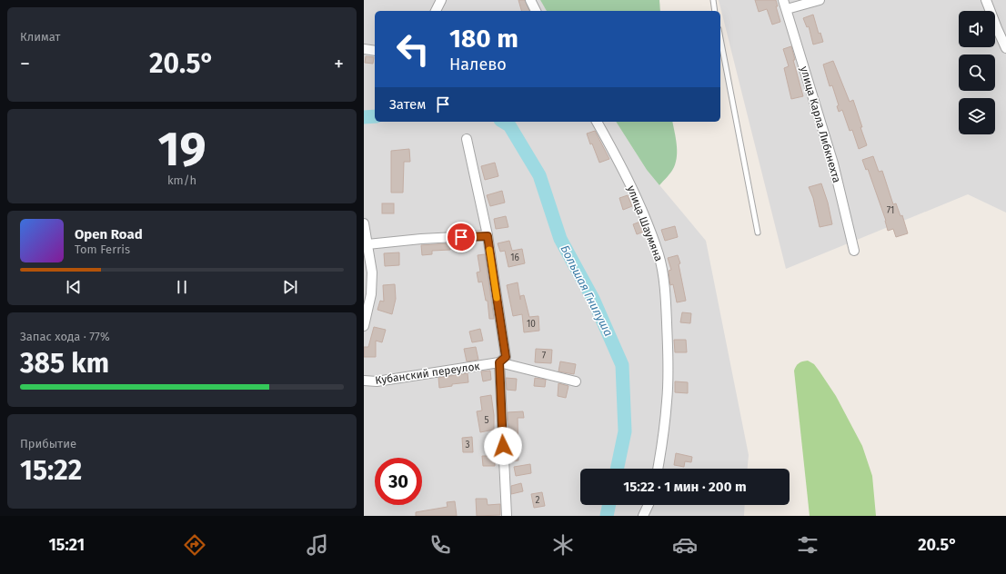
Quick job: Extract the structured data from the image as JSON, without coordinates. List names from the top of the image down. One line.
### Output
{"streets":{"street":["улица Карла Либкнехта","улица Шаумяна","Кубанский переулок"]},"water":["Большая Гнилуша"],"house_numbers":["71","16","10","7","5","3","2"],"page":{"tile":["Климат",["19","km/h"],["Запас хода · 77%","385 km"],["Прибытие","15:22"]],"turn":["180 m","Налево"],"heat":["−","20.5°","+"],"then":"Затем","song":["Open Road","Tom Ferris"],"limit":"30","trip":"15:22 · 1 мин · 200 m","tabs":["15:21","20.5°"]}}
